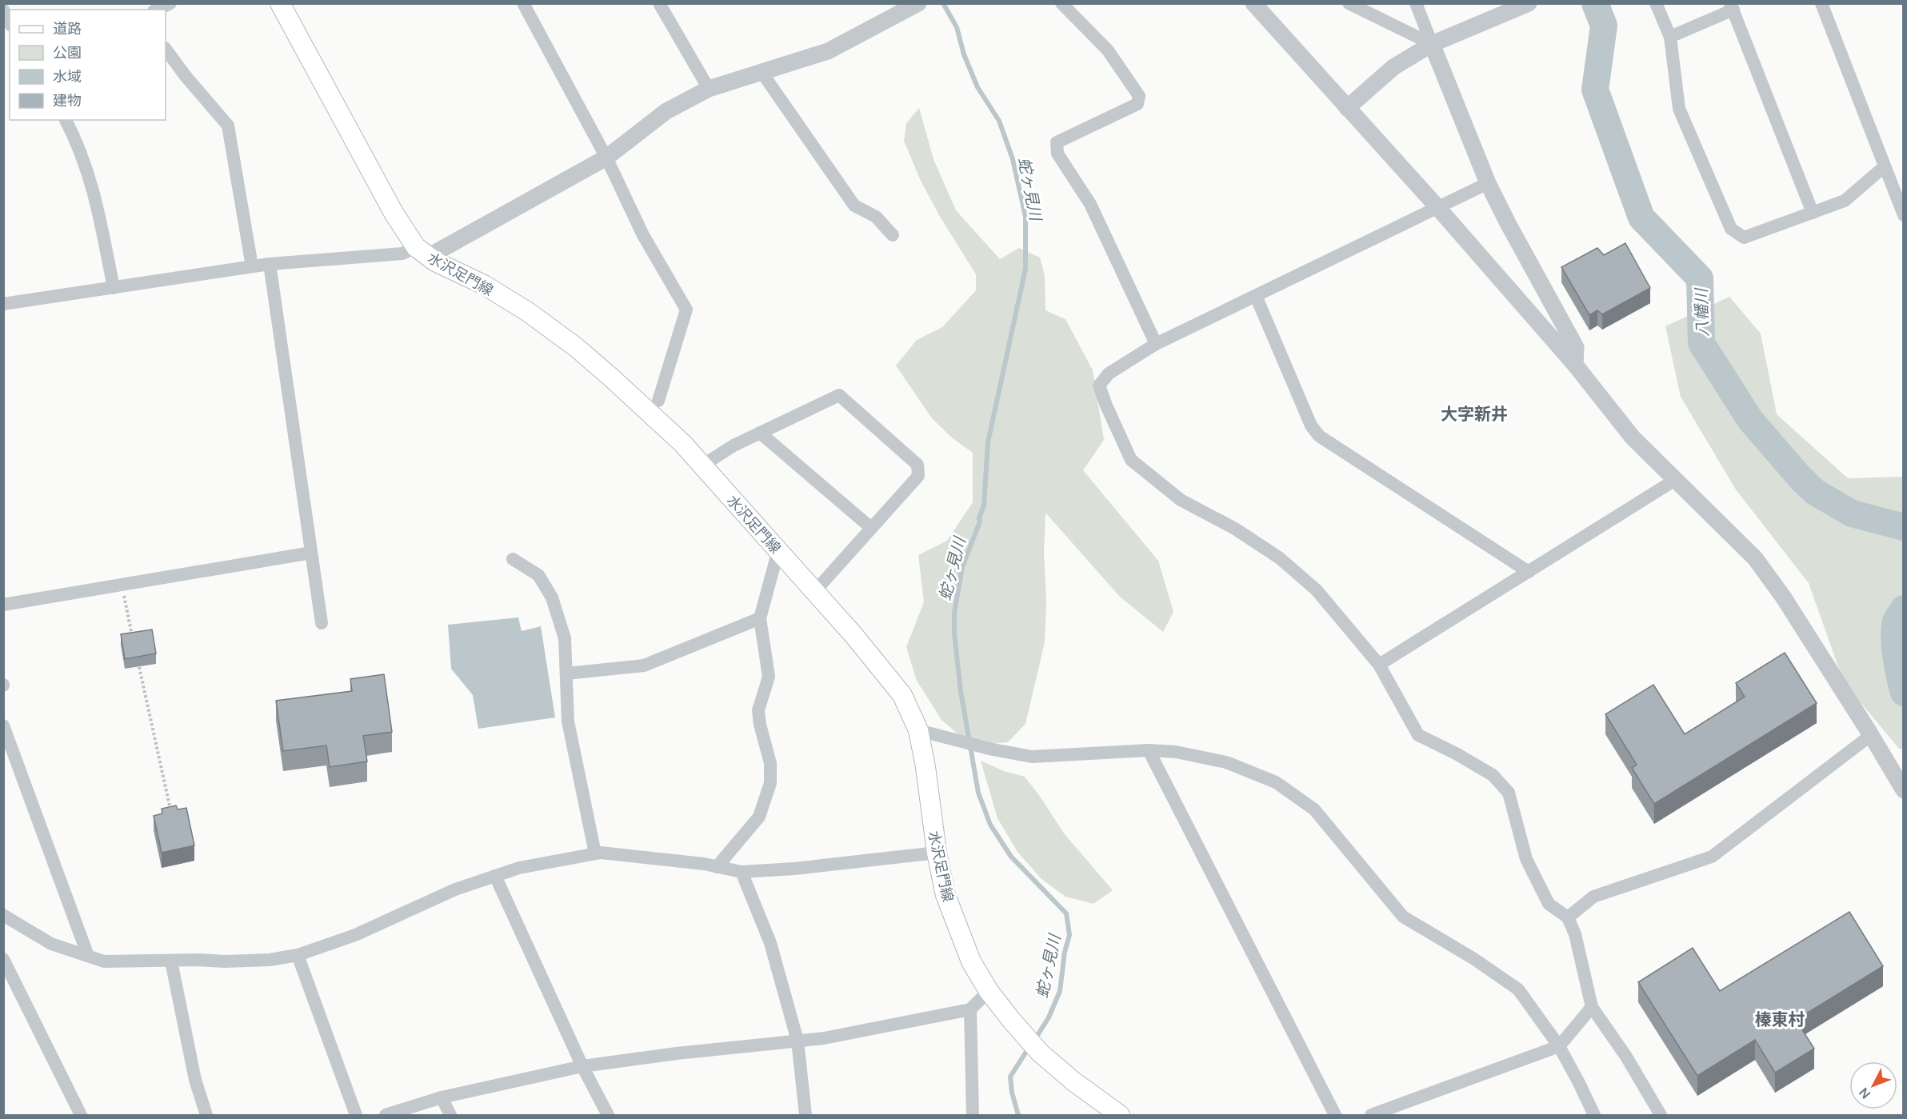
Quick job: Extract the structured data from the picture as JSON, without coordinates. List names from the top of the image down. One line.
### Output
{"streets":{"main road":["水沢足門線"]},"districts":["大字新井","榛東村"],"water":["蛇ヶ見川","八幡川"],"legend":["道路","公園","水域","建物"],"north":"bottom left"}
